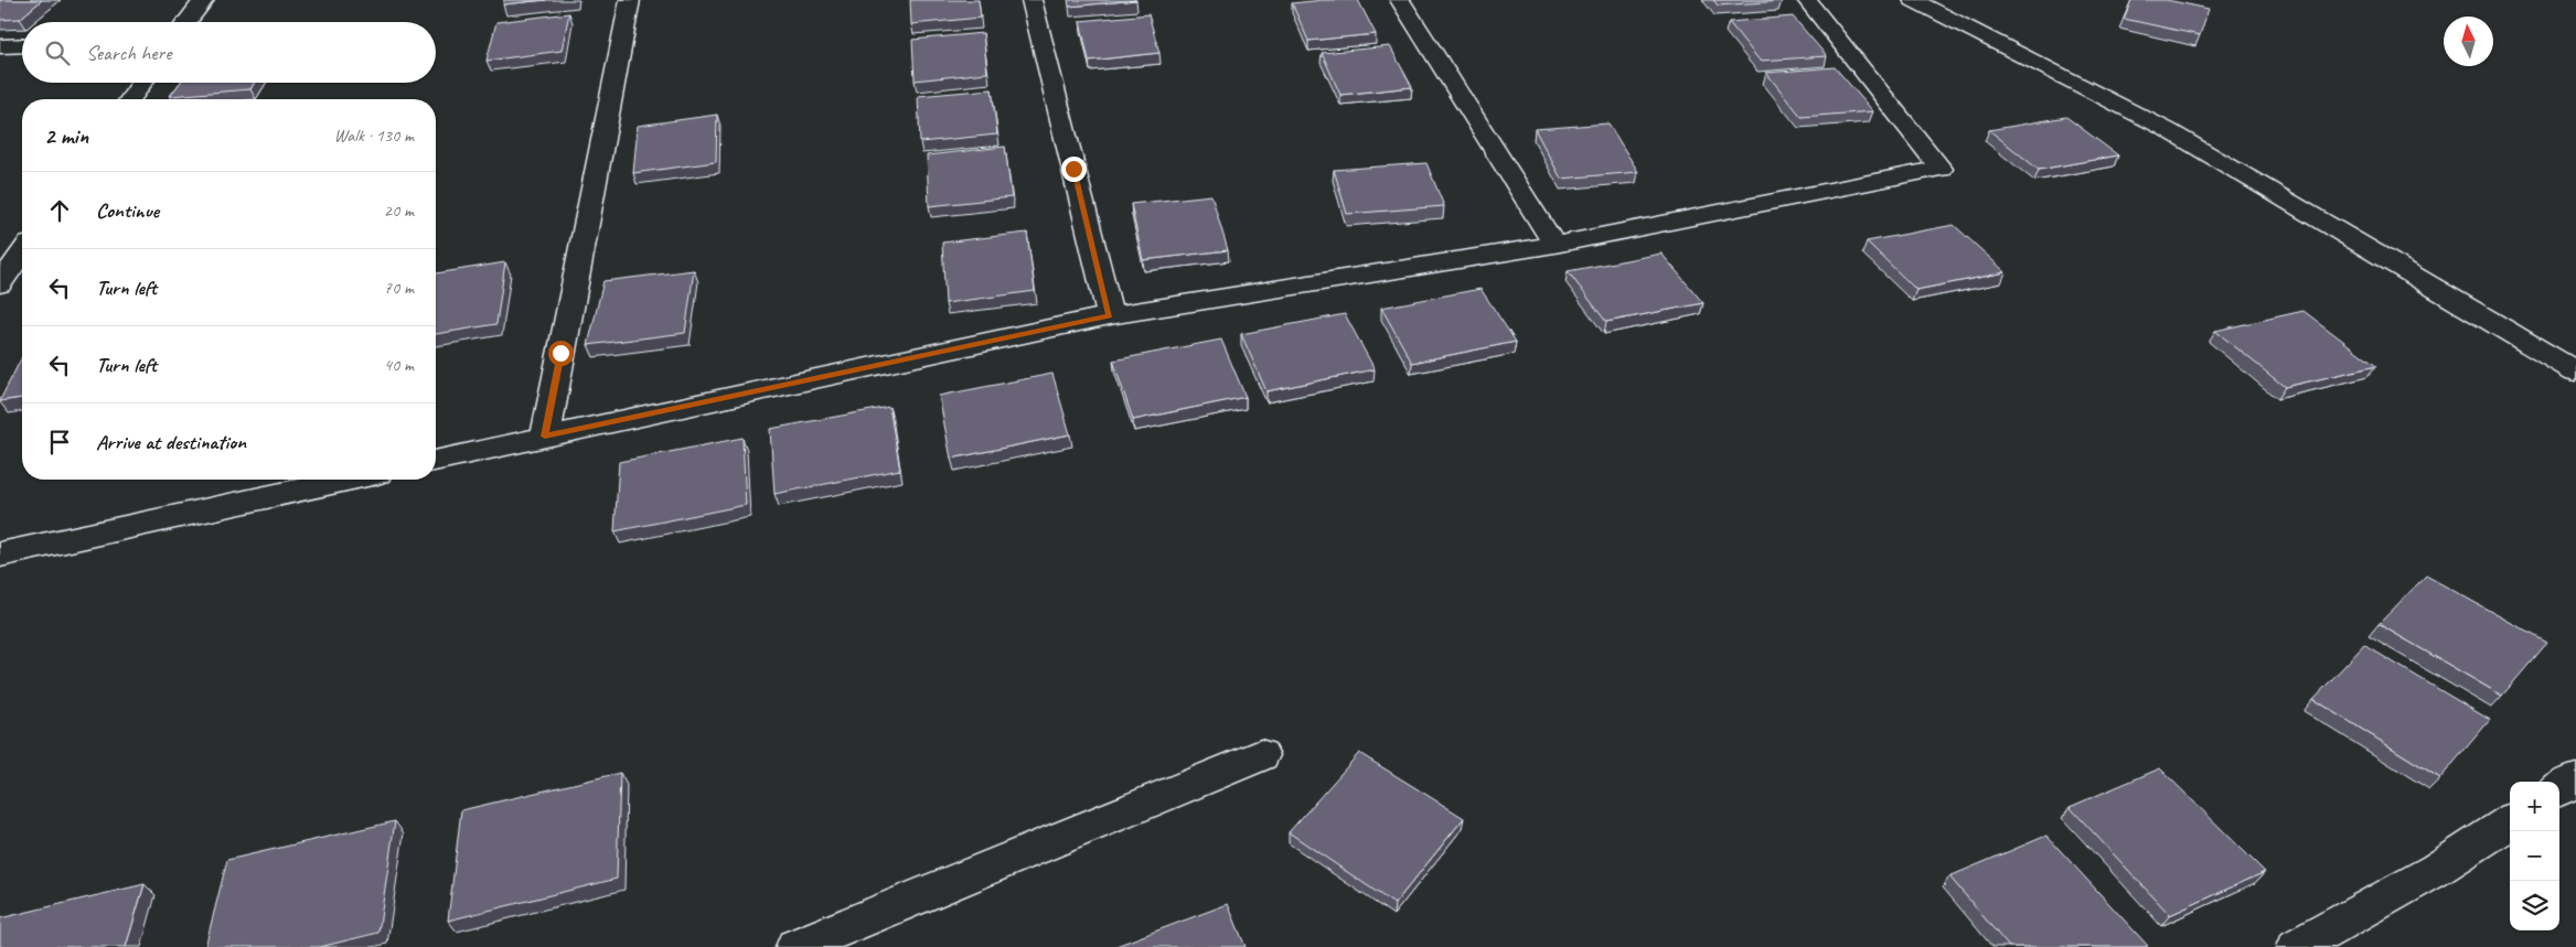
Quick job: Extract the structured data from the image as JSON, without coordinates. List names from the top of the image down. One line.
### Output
{"north":"top","page":{"search":"Search here","heading":["2 min","Walk · 130 m"],"list":[["Continue","20 m"],["Turn left","70 m"],["Turn left","40 m"],"Arrive at destination"],"map_buttons":["+","−"]}}
